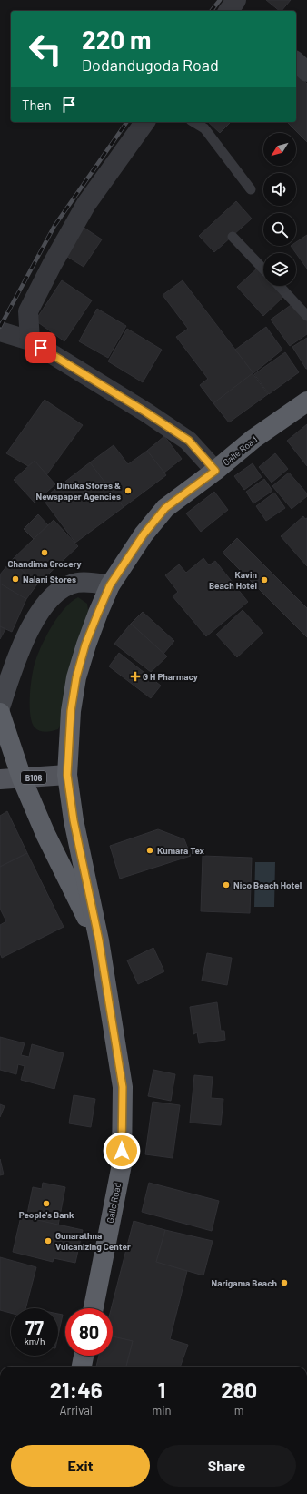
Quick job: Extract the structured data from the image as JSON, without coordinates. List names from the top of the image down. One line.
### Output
{"streets":{"highway":["Galle Road"],"main road":["B106"]},"crossings":[["Galle Road","B106"]],"places":{"other":["Dinuka Stores & Newspaper Agencies","Chandima Grocery","Nalani Stores","Kavin Beach Hotel","Kumara Tex","Nico Beach Hotel","People's Bank","Gunarathna Vulcanizing Center","Narigama Beach"],"health":["G H Pharmacy"]},"north":"bottom left","page":{"turn":["220 m","Dodandugoda Road"],"then":"Then","speed":"77 km/h","limit":"80","eta":["21:46","Arrival","1","min","280","m"],"buttons":["Exit","Share"]}}
